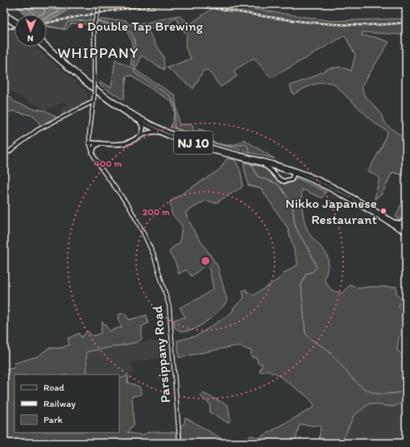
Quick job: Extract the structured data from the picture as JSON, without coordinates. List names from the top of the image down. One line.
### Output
{"streets":{"main road":["NJ 10","Parsippany Road"]},"districts":["WHIPPANY"],"places":["Double Tap Brewing","Nikko Japanese Restaurant"],"legend":["Road","Railway","Park"],"north":"bottom","rings":["400 m","200 m"]}
